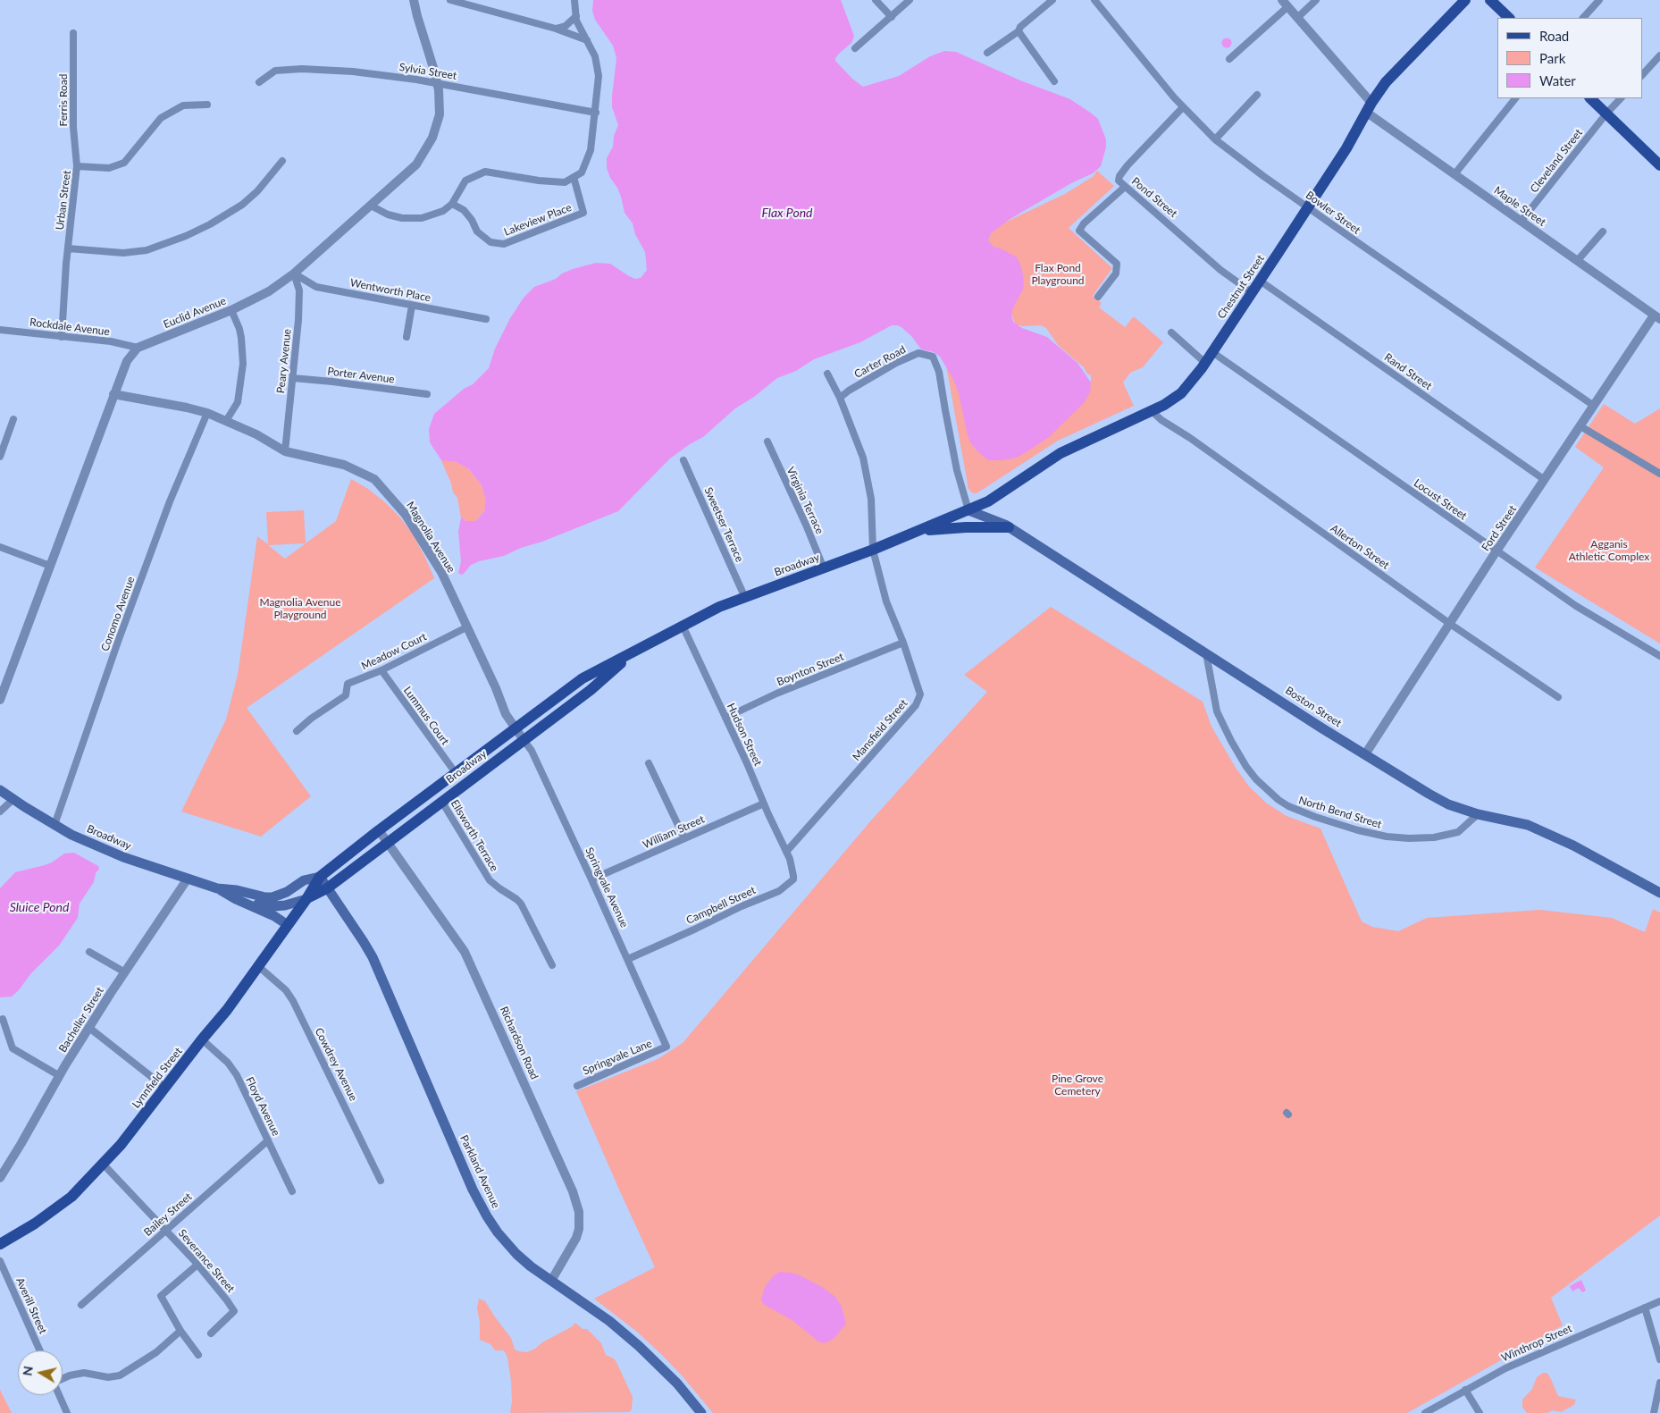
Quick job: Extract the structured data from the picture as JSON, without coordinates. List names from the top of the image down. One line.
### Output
{"streets":{"main road":["Chestnut Street","Broadway","Boston Street","Lynnfield Street","Parkland Avenue"],"street":["Sylvia Street","Ferris Road","Cleveland Street","Pond Street","Urban Street","Maple Street","Bowler Street","Lakeview Place","Wentworth Place","Euclid Avenue","Rockdale Avenue","Peary Avenue","Carter Road","Rand Street","Porter Avenue","Locust Street","Virginia Terrace","Sweetser Terrace","Ford Street","Magnolia Avenue","Allerton Street","Conomo Avenue","Meadow Court","Boynton Street","Lummus Court","Mansfield Street","Hudson Street","North Bend Street","William Street","Ellsworth Terrace","Springvale Avenue","Campbell Street","Bacheller Street","Richardson Road","Springvale Lane","Cowdrey Avenue","Floyd Avenue","Bailey Street","Severance Street","Averill Street","Winthrop Street"]},"crossings":[["Sylvia Street","Euclid Avenue"],["Ferris Road","Urban Street"],["Cleveland Street","Maple Street"],["Pond Street","Bowler Street"],["Pond Street","Chestnut Street"],["Urban Street","Rockdale Avenue"],["Maple Street","Chestnut Street"],["Maple Street","Ford Street"],["Bowler Street","Chestnut Street"],["Bowler Street","Ford Street"],["Chestnut Street","Carter Road"],["Chestnut Street","Rand Street"],["Chestnut Street","Locust Street"],["Chestnut Street","Allerton Street"],["Chestnut Street","Broadway"],["Chestnut Street","Boston Street"],["Wentworth Place","Euclid Avenue"],["Wentworth Place","Peary Avenue"],["Euclid Avenue","Rockdale Avenue"],["Euclid Avenue","Peary Avenue"],["Peary Avenue","Porter Avenue"],["Peary Avenue","Magnolia Avenue"],["Carter Road","Broadway"],["Carter Road","Boston Street"],["Rand Street","Ford Street"],["Locust Street","Ford Street"],["Virginia Terrace","Broadway"],["Sweetser Terrace","Broadway"],["Ford Street","Allerton Street"],["Ford Street","Boston Street"],["Magnolia Avenue","Broadway"],["Magnolia Avenue","Conomo Avenue"],["Magnolia Avenue","Meadow Court"],["Magnolia Avenue","Springvale Avenue"],["Broadway","Conomo Avenue"],["Broadway","Boston Street"],["Broadway","Lummus Court"],["Broadway","Mansfield Street"],["Broadway","Hudson Street"],["Broadway","Ellsworth Terrace"],["Broadway","Springvale Avenue"],["Broadway","Bacheller Street"],["Broadway","Richardson Road"],["Broadway","Lynnfield Street"],["Broadway","Parkland Avenue"],["Meadow Court","Lummus Court"],["Boynton Street","Mansfield Street"],["Boynton Street","Hudson Street"],["Boston Street","North Bend Street"],["Mansfield Street","Hudson Street"],["Mansfield Street","Campbell Street"],["Hudson Street","William Street"],["Hudson Street","Campbell Street"],["William Street","Springvale Avenue"],["Springvale Avenue","Campbell Street"],["Springvale Avenue","Springvale Lane"],["Richardson Road","Parkland Avenue"],["Cowdrey Avenue","Lynnfield Street"],["Lynnfield Street","Floyd Avenue"],["Lynnfield Street","Severance Street"],["Floyd Avenue","Bailey Street"],["Bailey Street","Severance Street"]],"water":["Flax Pond","Sluice Pond"],"parks":["Flax Pond Playground","Agganis Athletic Complex","Magnolia Avenue Playground","Pine Grove Cemetery"],"legend":["Road","Park","Water"],"north":"left"}
